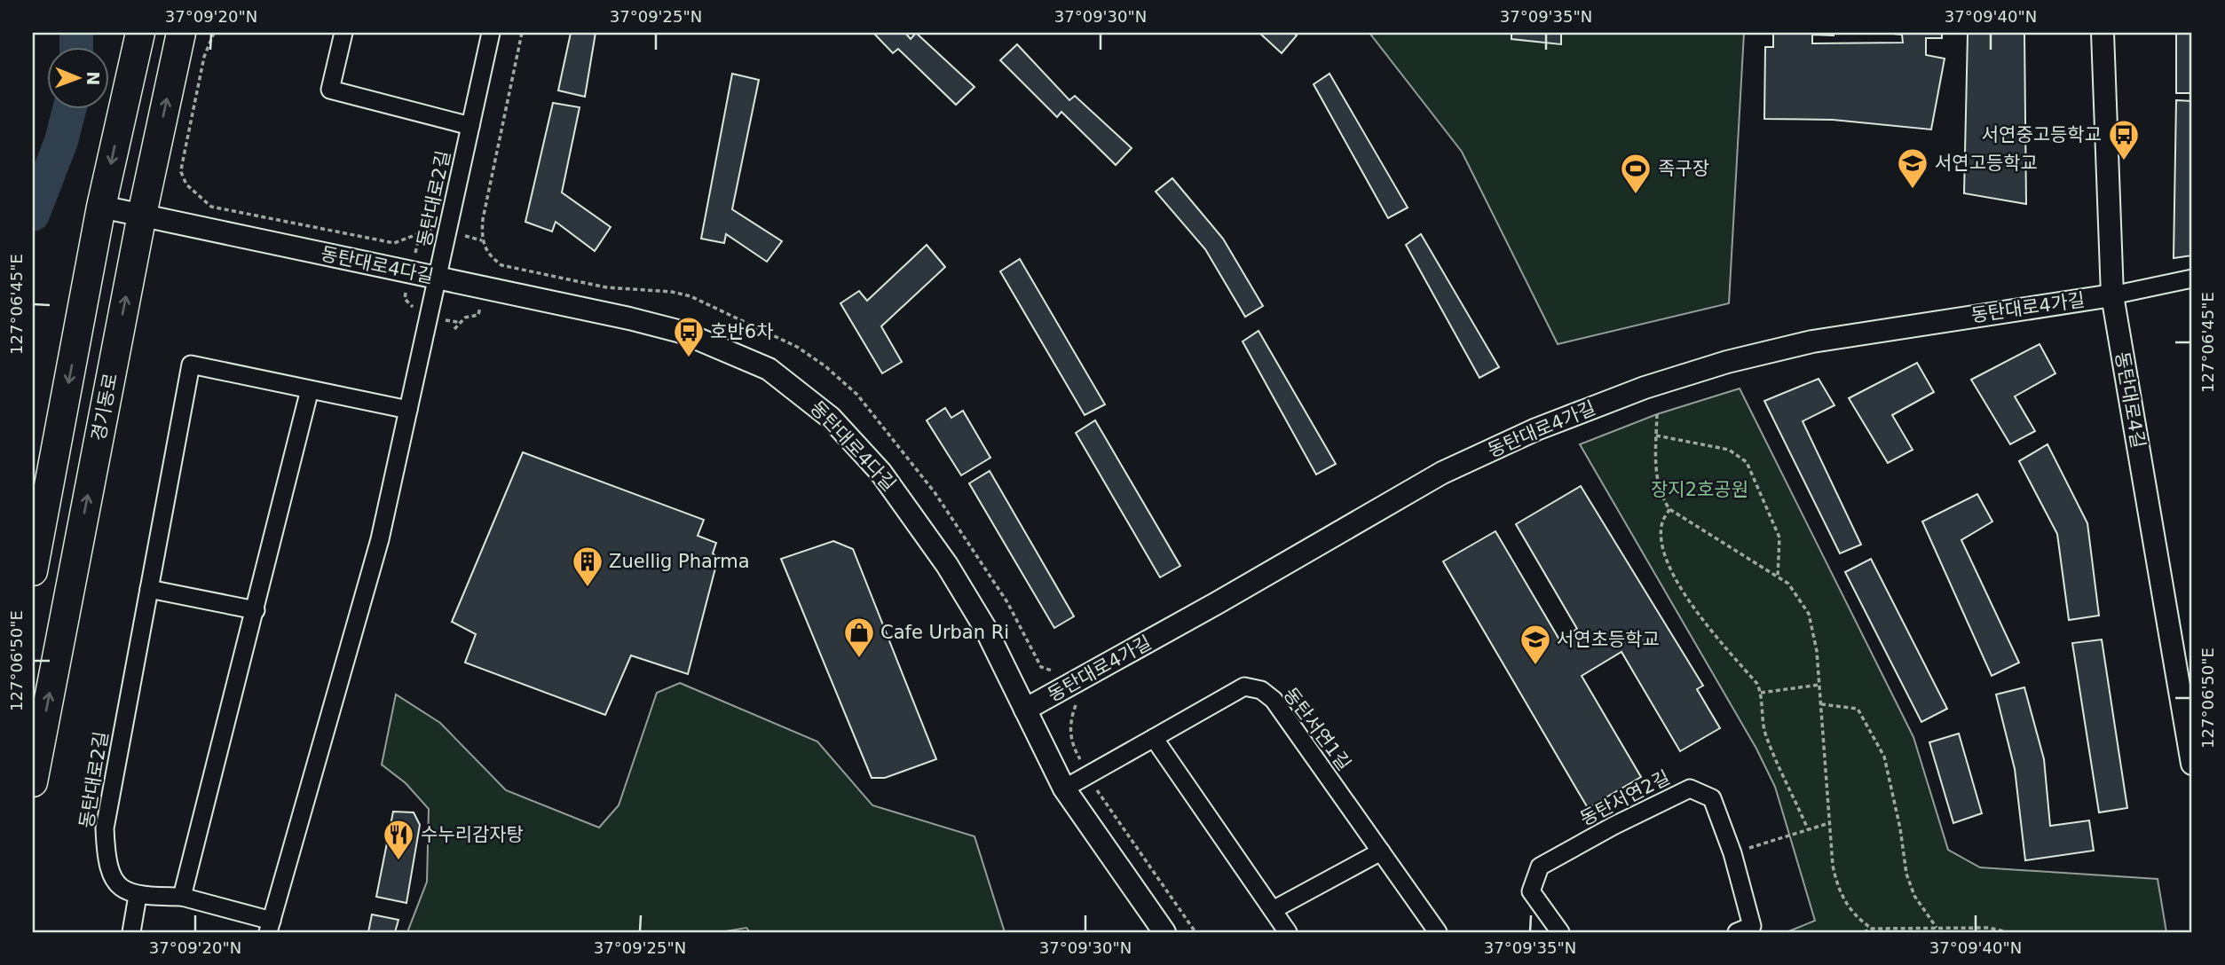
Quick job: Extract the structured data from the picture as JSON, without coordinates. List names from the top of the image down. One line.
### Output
{"streets":{"main road":["경기동로"],"street":["동탄대로2길","동탄대로4다길","동탄대로4가길","동탄대로4길","동탄서연1길","동탄서연2길"]},"crossings":[["동탄대로2길","동탄대로4다길"],["동탄대로4다길","동탄대로4가길"],["동탄대로4다길","경기동로"],["동탄대로4다길","동탄서연1길"],["동탄대로4가길","동탄대로4길"]],"parks":["장지2호공원"],"places":{"bus stop":["서연중고등학교","호반6차"],"school or university":["서연고등학교","서연초등학교"],"sports":["족구장"],"building":["Zuellig Pharma"],"shop":["Cafe Urban Ri"],"restaurant":["수누리감자탕"]},"north":"right","coordinates":["37°09'20\"N","37°09'25\"N","37°09'30\"N","37°09'35\"N","37°09'40\"N","127°06'45\"E","127°06'50\"E"]}
